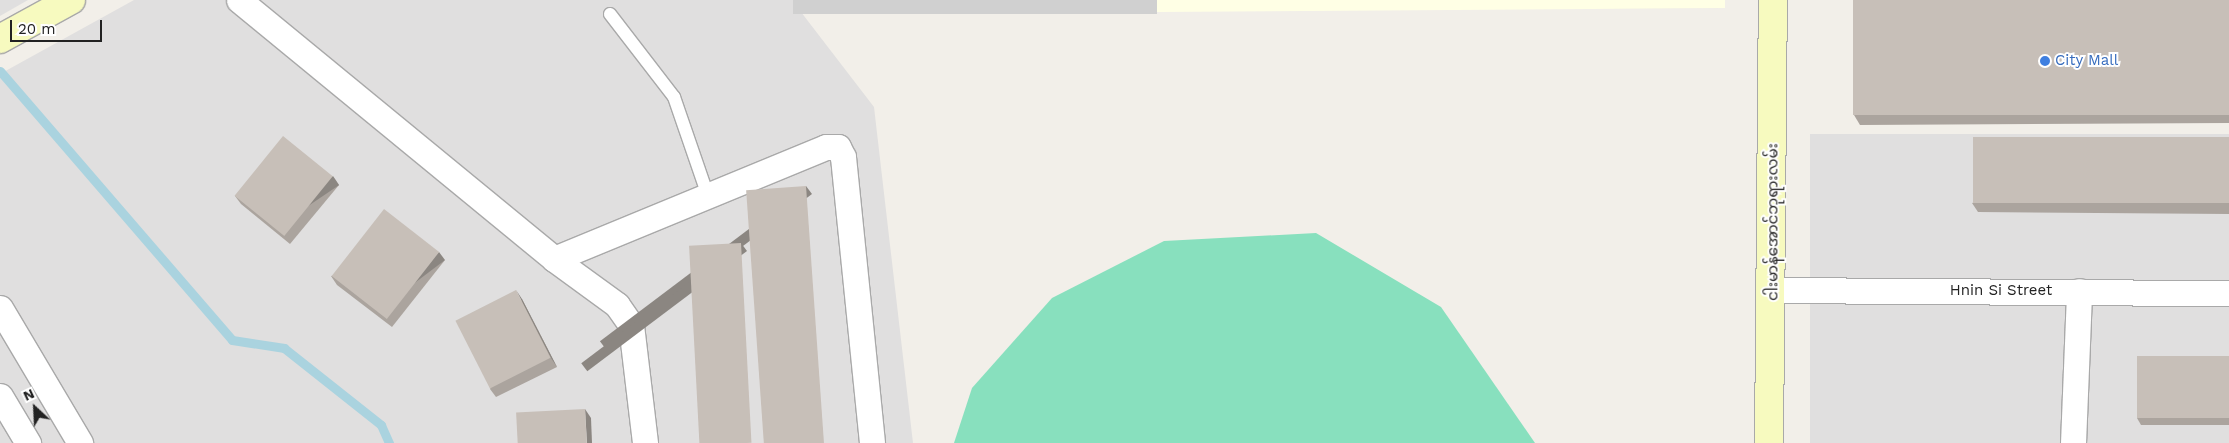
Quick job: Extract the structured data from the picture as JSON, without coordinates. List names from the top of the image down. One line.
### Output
{"streets":{"main road":["ငါးမာန်အောင်ဘုရားလမ်း"],"street":["Hnin Si Street"]},"crossings":[["ငါးမာန်အောင်ဘုရားလမ်း","Hnin Si Street"]],"places":["City Mall"],"scale_bar":"20 m","north":"top left"}
